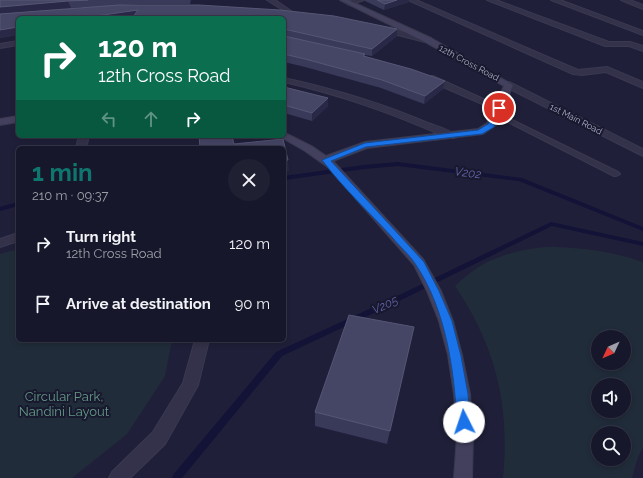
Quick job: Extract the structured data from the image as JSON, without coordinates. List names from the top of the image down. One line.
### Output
{"streets":{"main road":["12th Cross Road"],"street":["1st Main Road"]},"crossings":[["12th Cross Road","1st Main Road"]],"water":["V202","V205"],"parks":["Circular Park, Nandini Layout"],"north":"bottom left","page":{"turn":["120 m","12th Cross Road"],"heading":["1 min","210 m · 09:37"],"list":[{"name":"Turn right","note":"12th Cross Road","value":"120 m"},{"name":"Arrive at destination","value":"90 m"}]}}
